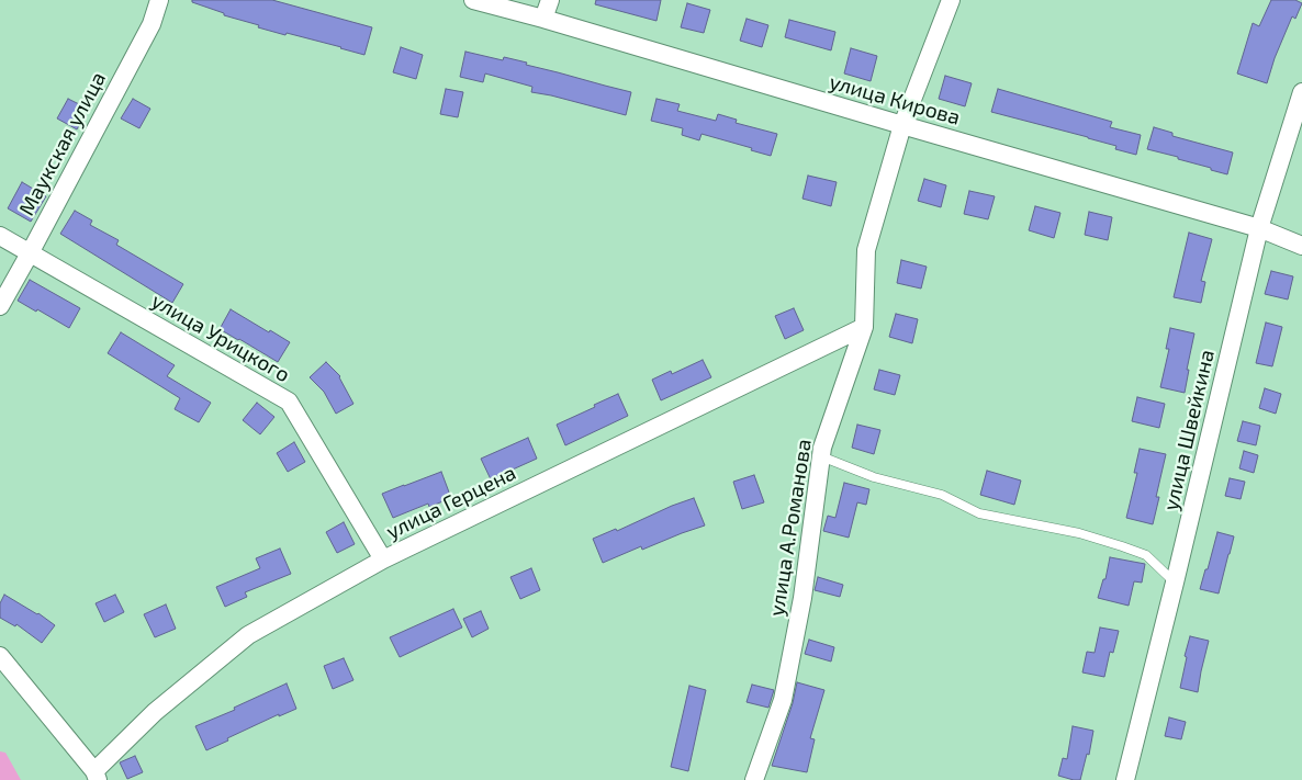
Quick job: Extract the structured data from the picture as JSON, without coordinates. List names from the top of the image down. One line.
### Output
{"streets":{"street":["улица Кирова","Маукская улица","улица Урицкого","улица Швейкина","улица Герцена","улица А.Романова"]},"crossings":[["улица Кирова","улица Швейкина"],["улица Кирова","улица А.Романова"],["Маукская улица","улица Урицкого"],["улица Урицкого","улица Герцена"],["улица Герцена","улица А.Романова"]]}
